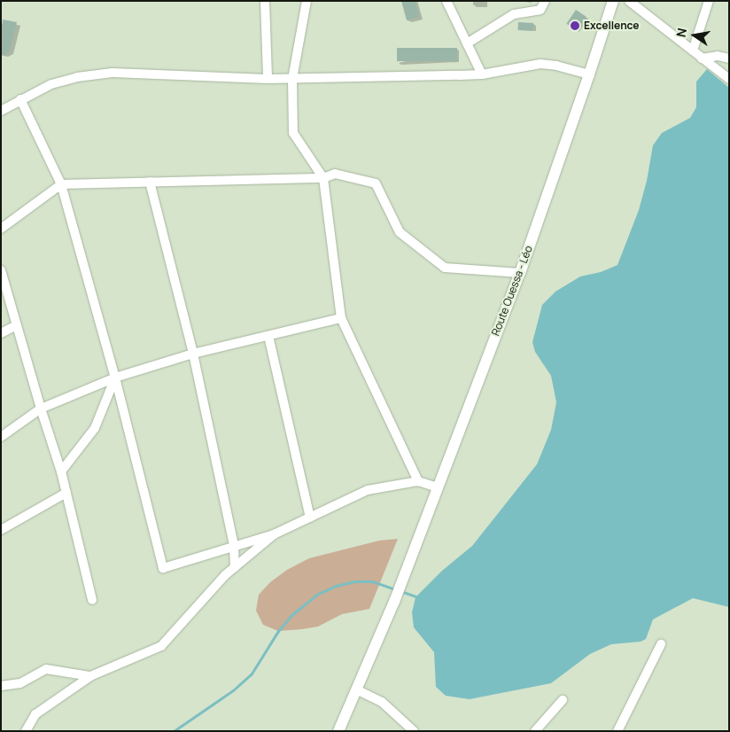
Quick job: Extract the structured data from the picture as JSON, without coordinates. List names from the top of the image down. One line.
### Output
{"streets":{"main road":["Route Ouessa - Léo"]},"places":["Excellence"],"north":"left"}
